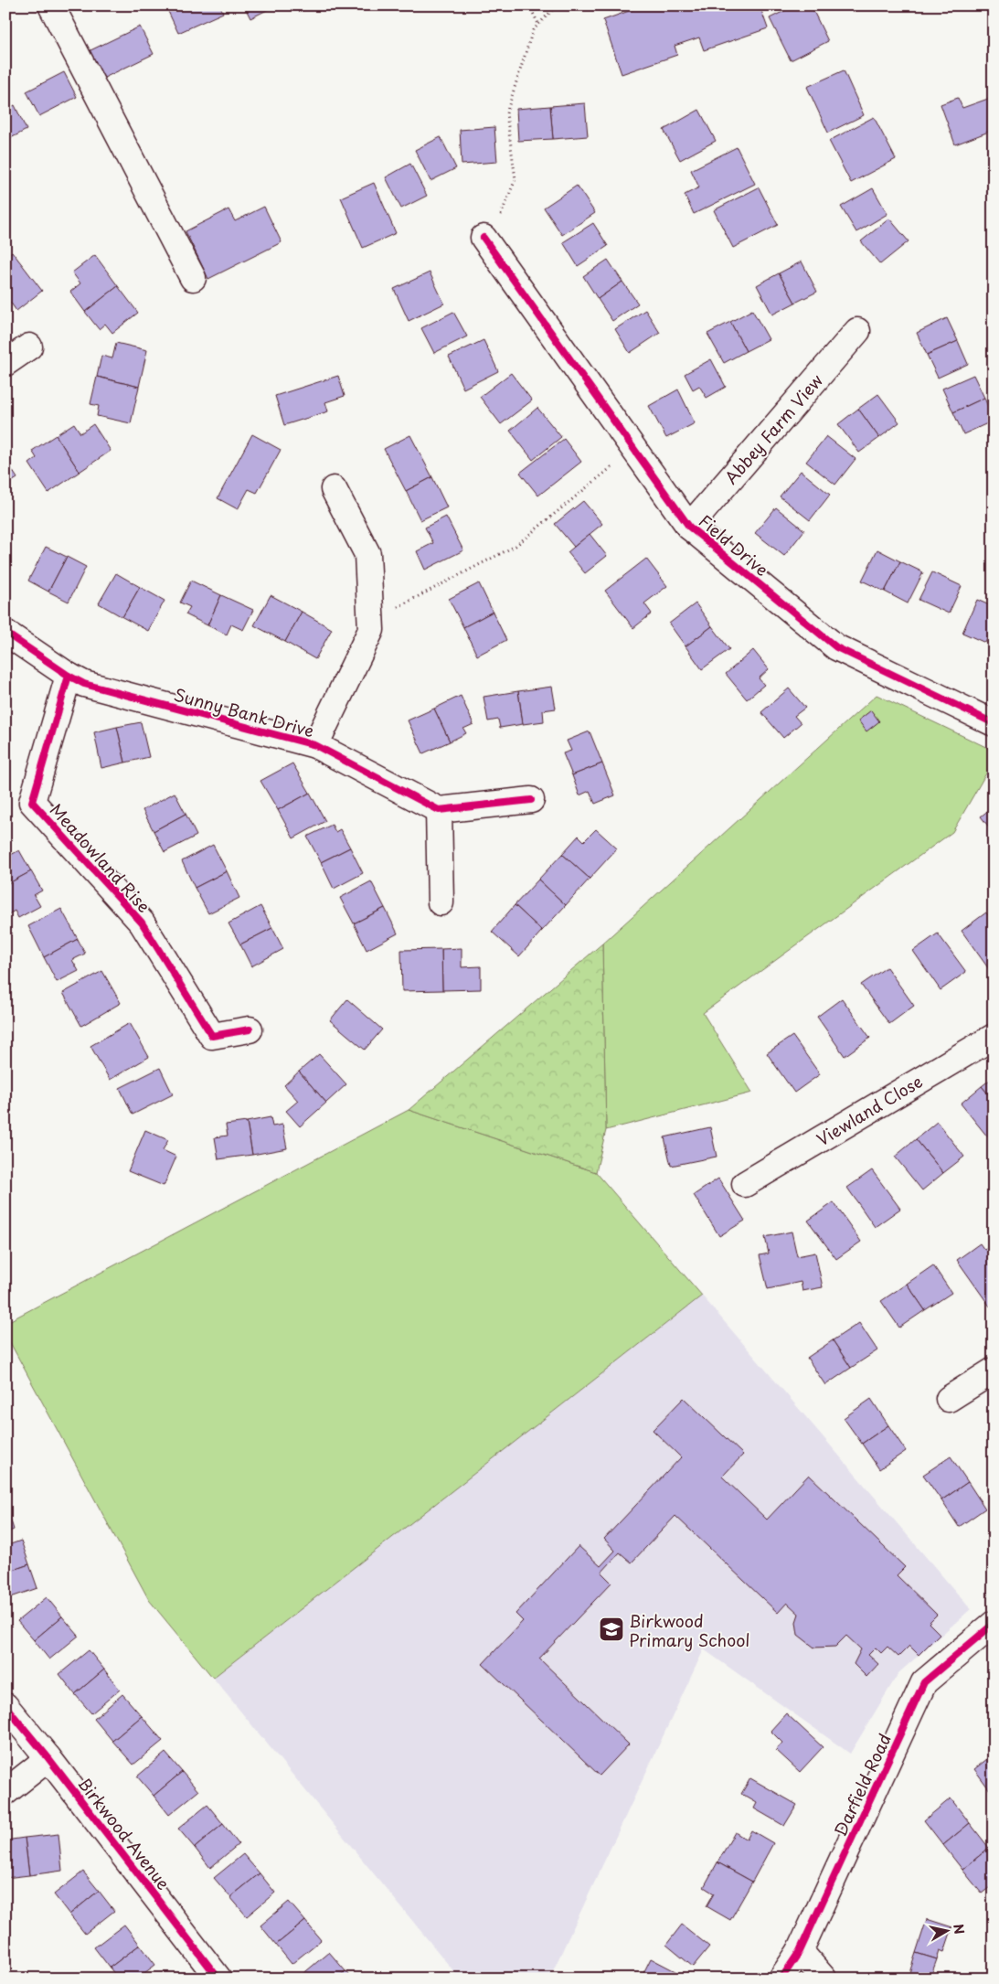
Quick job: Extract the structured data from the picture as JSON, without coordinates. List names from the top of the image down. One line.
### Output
{"streets":{"street":["Abbey Farm View","Field Drive","Sunny Bank Drive","Meadowland Rise","Viewland Close","Darfield Road","Birkwood Avenue"]},"crossings":[["Abbey Farm View","Field Drive"],["Sunny Bank Drive","Meadowland Rise"]],"places":{"school or university":["Birkwood Primary School"]},"north":"right"}
